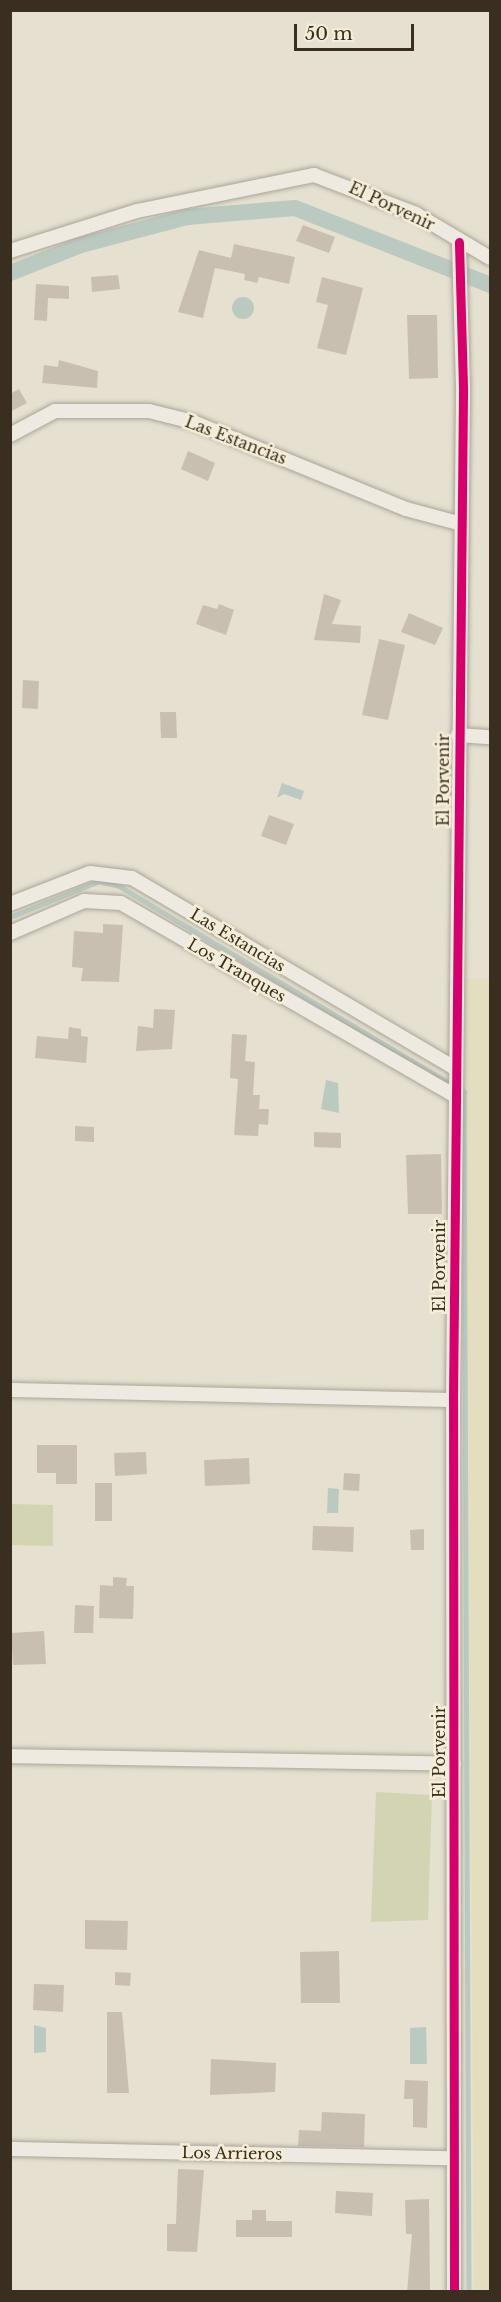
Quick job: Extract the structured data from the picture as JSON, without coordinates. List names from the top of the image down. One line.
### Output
{"streets":{"street":["El Porvenir","Las Estancias","Los Tranques","Los Arrieros"]},"crossings":[["El Porvenir","Las Estancias"],["El Porvenir","Los Tranques"],["El Porvenir","Los Arrieros"]],"scale_bar":"50 m"}
